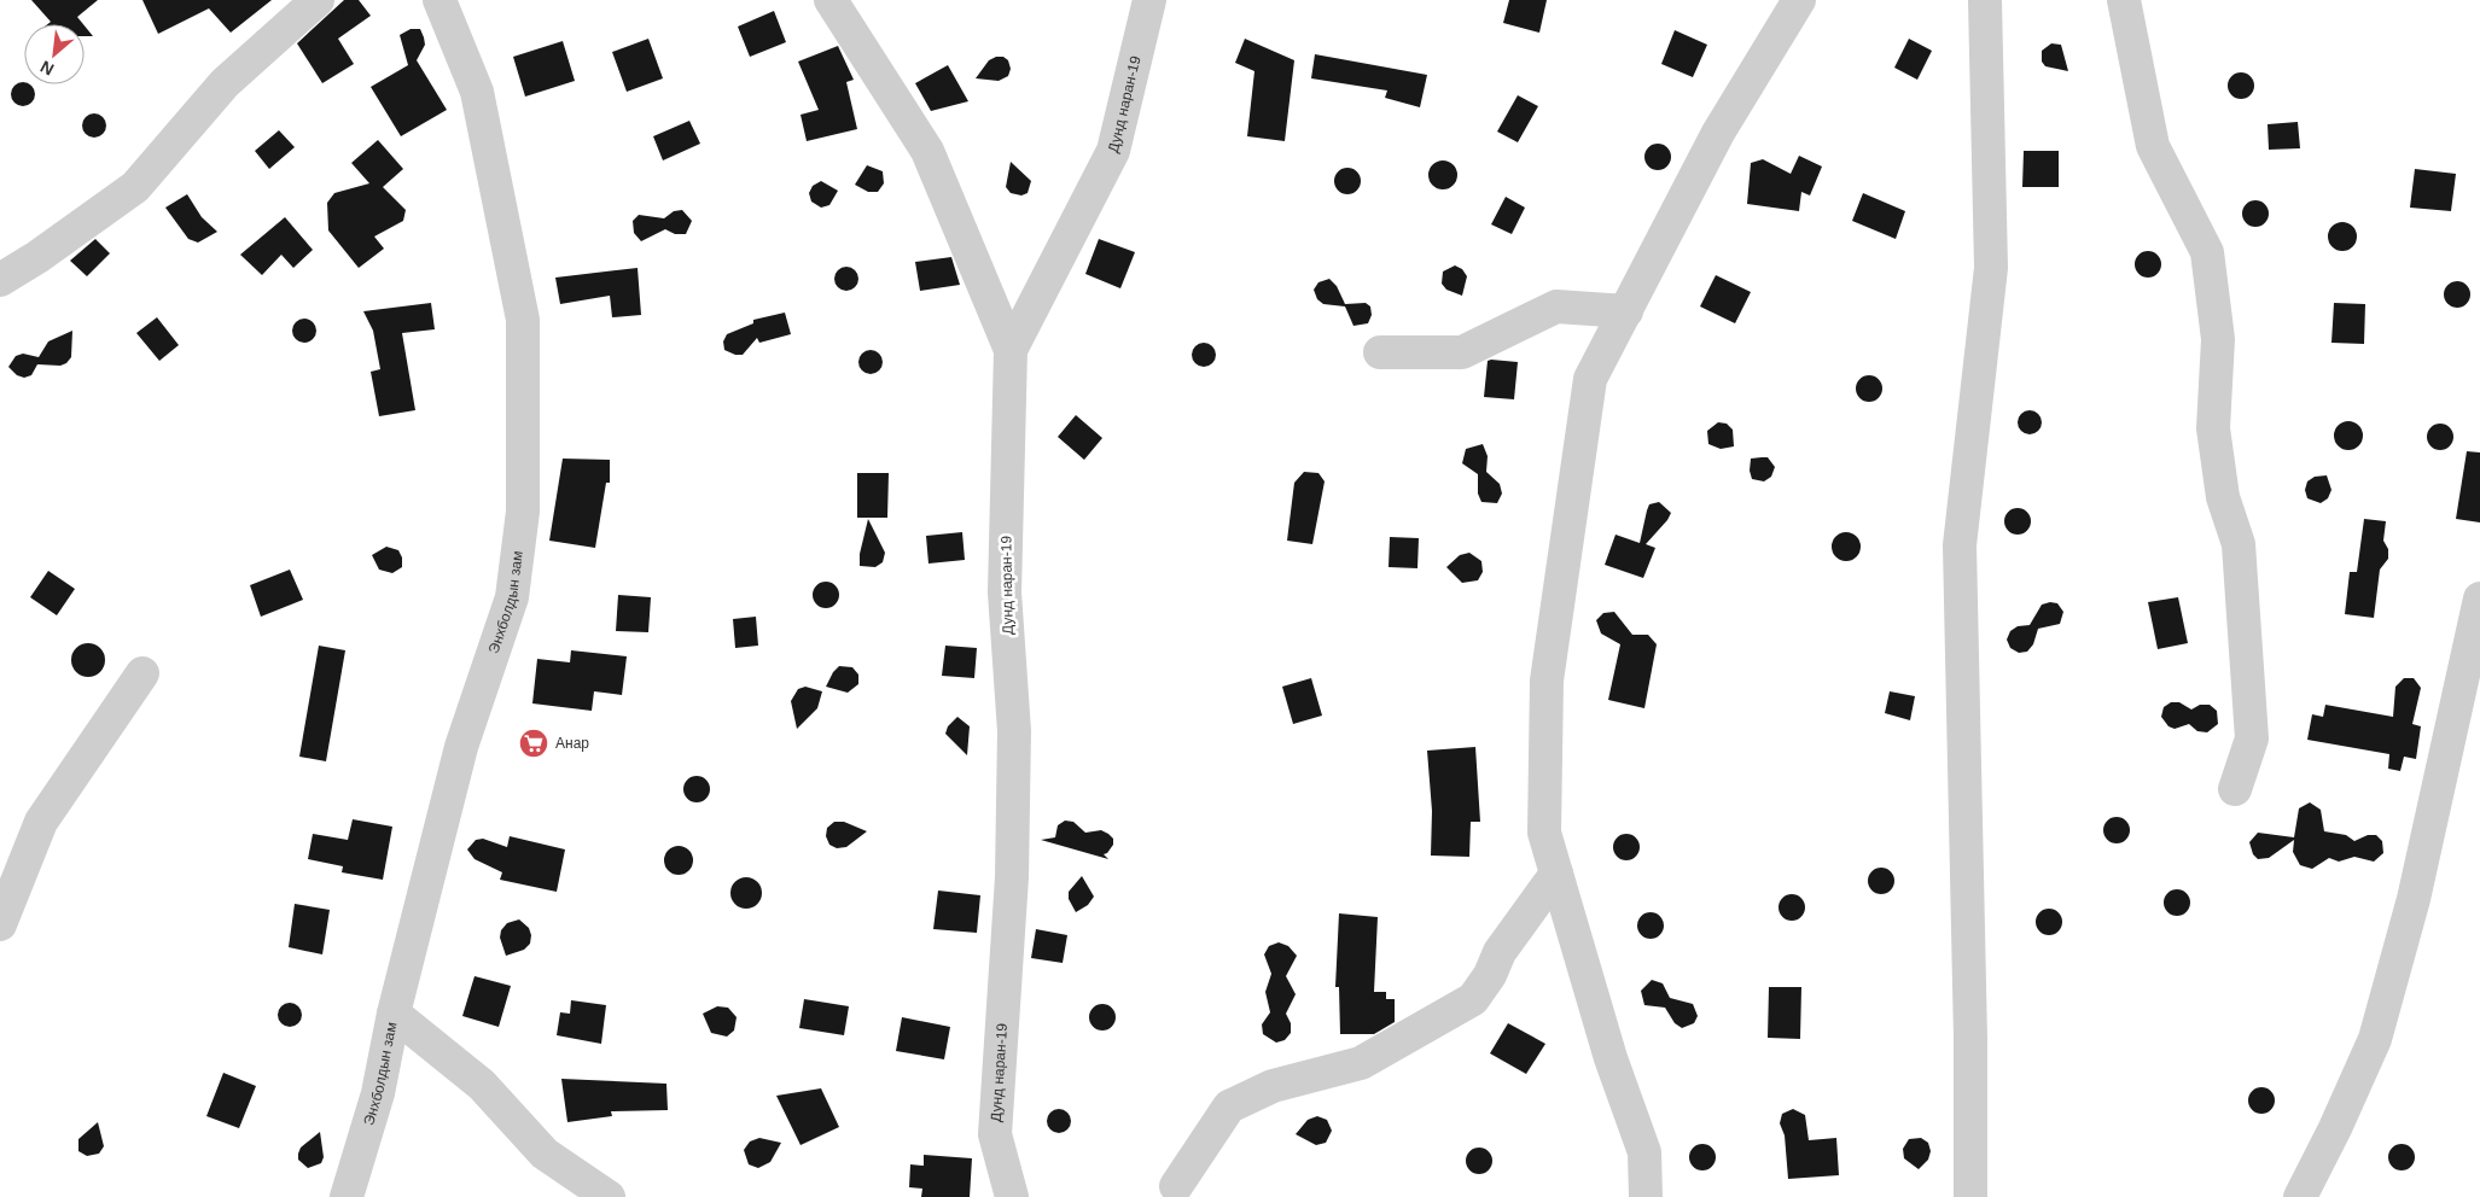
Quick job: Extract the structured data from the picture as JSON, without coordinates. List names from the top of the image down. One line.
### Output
{"streets":{"street":["Дунд наран-19","Энхболдын зам"]},"places":{"supermarket":["Анар"]},"north":"bottom left"}
